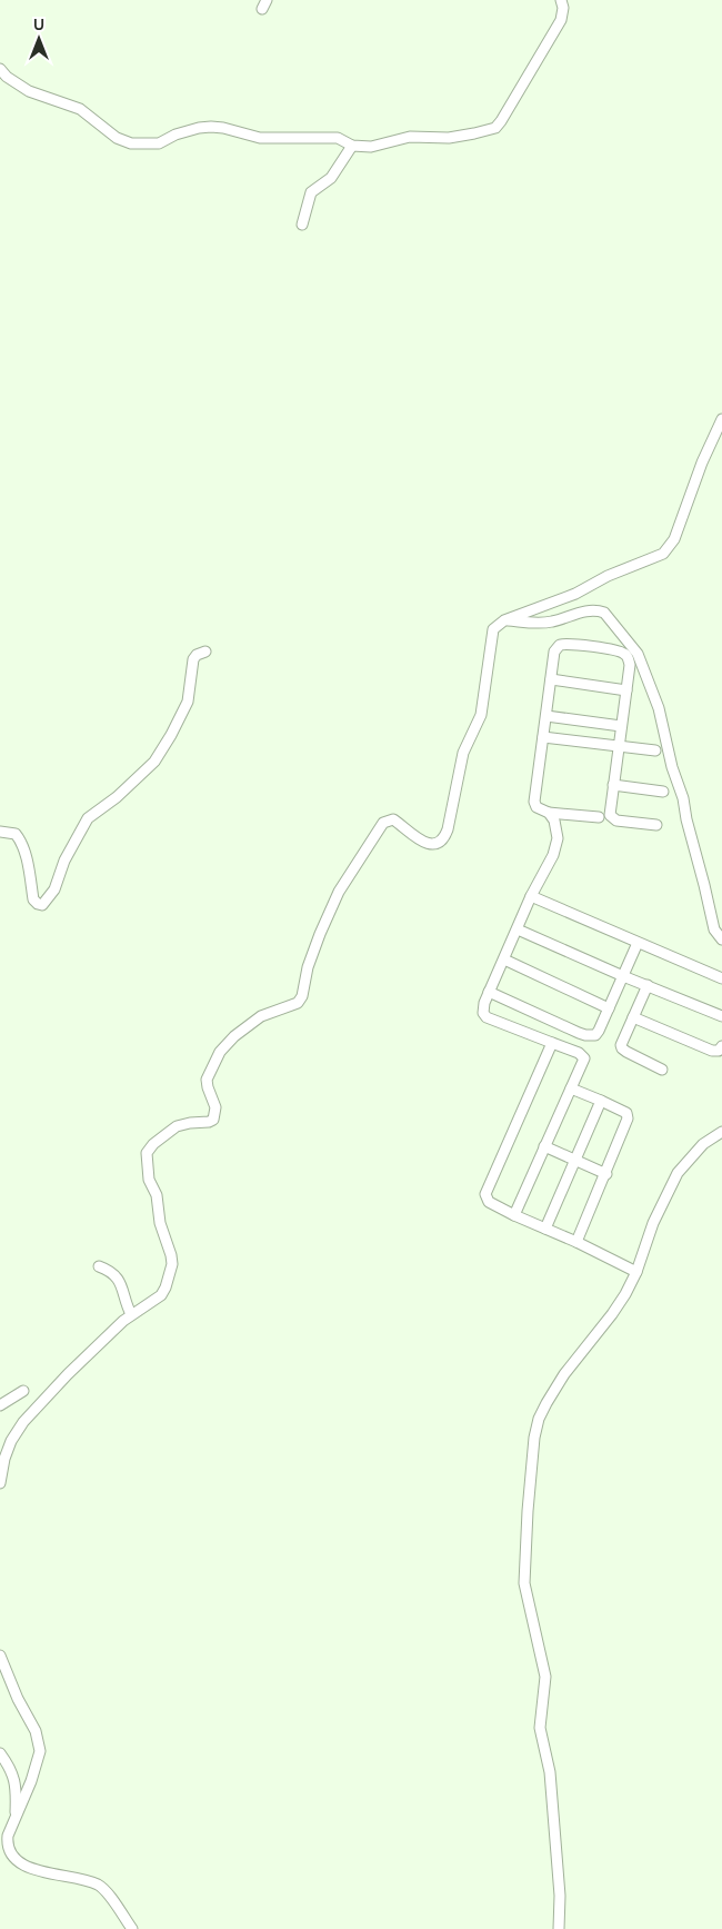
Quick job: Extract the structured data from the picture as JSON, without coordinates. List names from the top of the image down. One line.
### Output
{"north":"top"}
